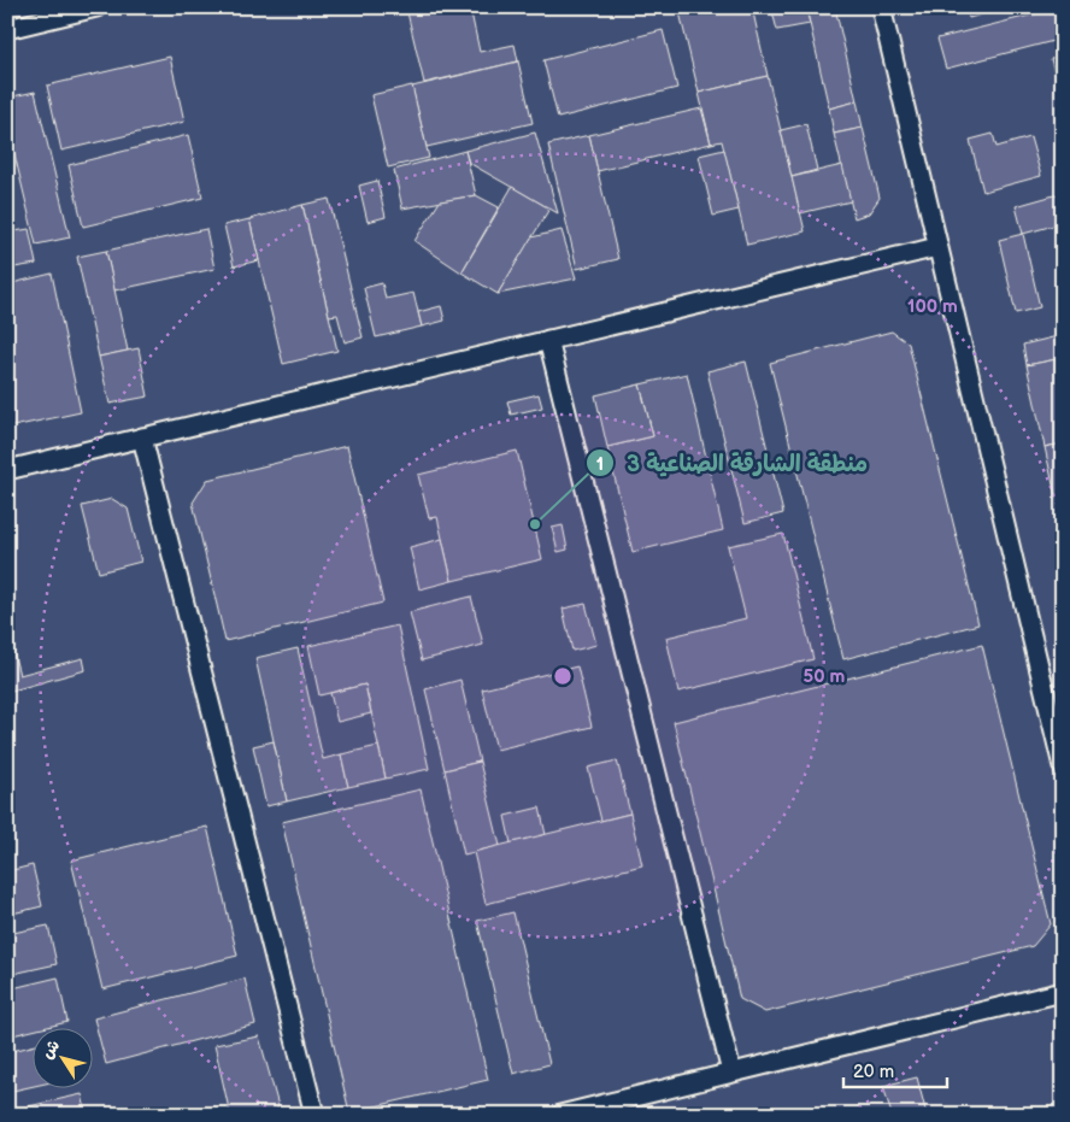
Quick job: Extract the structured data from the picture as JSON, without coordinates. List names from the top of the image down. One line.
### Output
{"places":["منطقة الشارقة الصناعية 3"],"scale_bar":"20 m","north":"top left","rings":["100 m","50 m"]}
